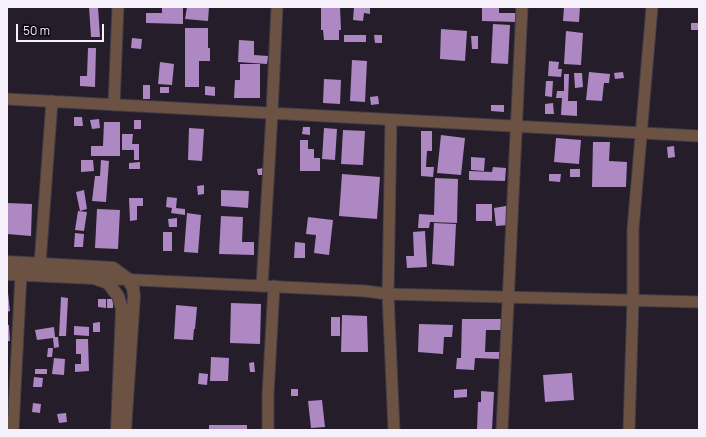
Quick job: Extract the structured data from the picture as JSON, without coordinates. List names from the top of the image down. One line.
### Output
{"scale_bar":"50 m"}
